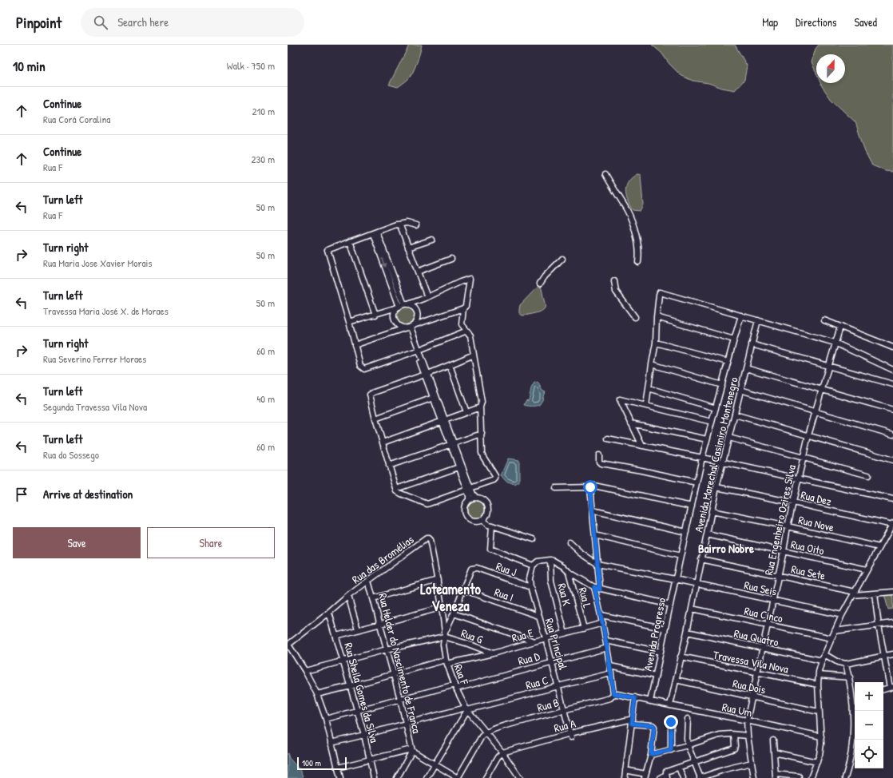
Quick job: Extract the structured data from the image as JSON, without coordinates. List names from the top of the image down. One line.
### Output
{"streets":{"street":["Avenida Marechal Casimiro Montenegro","Rua Dez","Rua Engenheiro Ozires Silva","Rua Nove","Rua Oito","Rua das Bromélias","Rua J","Rua Sete","Rua Seis","Rua I","Rua K","Rua L","Rua Cinco","Avenida Progresso","Rua E","Rua G","Rua Quatro","Rua Principal","Rua D","Travessa Vila Nova","Rua Helder do Nascimento de Franca","Rua F","Rua C","Rua Dois","Rua Sheila Gomes da Silva","Rua B","Rua Um","Rua A"]},"crossings":[["Avenida Marechal Casimiro Montenegro","Rua Dez"],["Avenida Marechal Casimiro Montenegro","Rua Nove"],["Avenida Marechal Casimiro Montenegro","Rua Oito"],["Avenida Marechal Casimiro Montenegro","Rua Sete"],["Avenida Marechal Casimiro Montenegro","Rua Seis"],["Avenida Marechal Casimiro Montenegro","Rua Cinco"],["Avenida Marechal Casimiro Montenegro","Rua Quatro"],["Avenida Marechal Casimiro Montenegro","Travessa Vila Nova"],["Avenida Marechal Casimiro Montenegro","Rua Dois"],["Avenida Marechal Casimiro Montenegro","Rua Um"],["Rua Dez","Rua Engenheiro Ozires Silva"],["Rua Engenheiro Ozires Silva","Rua Nove"],["Rua Engenheiro Ozires Silva","Rua Oito"],["Rua Engenheiro Ozires Silva","Rua Sete"],["Rua Engenheiro Ozires Silva","Rua Seis"],["Rua Engenheiro Ozires Silva","Rua Cinco"],["Rua Engenheiro Ozires Silva","Rua Quatro"],["Rua Engenheiro Ozires Silva","Travessa Vila Nova"],["Rua Engenheiro Ozires Silva","Rua Dois"],["Rua Engenheiro Ozires Silva","Rua Um"],["Rua das Bromélias","Rua G"],["Rua das Bromélias","Rua Helder do Nascimento de Franca"],["Rua das Bromélias","Rua F"],["Rua das Bromélias","Rua Sheila Gomes da Silva"],["Rua J","Rua Principal"],["Rua J","Rua F"],["Rua Seis","Avenida Progresso"],["Rua I","Rua Principal"],["Rua I","Rua F"],["Rua K","Rua E"],["Rua L","Rua E"],["Avenida Progresso","Rua Um"],["Rua E","Rua G"],["Rua E","Rua Principal"],["Rua E","Rua Helder do Nascimento de Franca"],["Rua E","Rua F"],["Rua E","Rua Sheila Gomes da Silva"],["Rua G","Rua F"],["Rua Principal","Rua D"],["Rua Principal","Rua C"],["Rua Principal","Rua B"],["Rua Principal","Rua A"],["Rua D","Rua Helder do Nascimento de Franca"],["Rua D","Rua F"],["Rua D","Rua Sheila Gomes da Silva"],["Rua Helder do Nascimento de Franca","Rua C"],["Rua F","Rua C"],["Rua F","Rua B"],["Rua F","Rua A"],["Rua C","Rua Sheila Gomes da Silva"]],"districts":["Bairro Nobre","Loteamento Veneza"],"scale_bar":"100 m","north":"top","page":{"header":"Pinpoint","search":"Search here","nav":["Map","Directions","Saved"],"heading":["10 min","Walk · 750 m"],"list":[["Continue","Rua Corá Coralina","210 m"],["Continue","Rua F","230 m"],["Turn left","Rua F","50 m"],["Turn right","Rua Maria Jose Xavier Morais","50 m"],["Turn left","Travessa Maria José X. de Moraes","50 m"],["Turn right","Rua Severino Ferrer Moraes","60 m"],["Turn left","Segunda Travessa Vila Nova","40 m"],["Turn left","Rua do Sossego","60 m"],"Arrive at destination"],"buttons":["Save","Share"],"map_buttons":["+","−"],"scale":"100 m"}}
